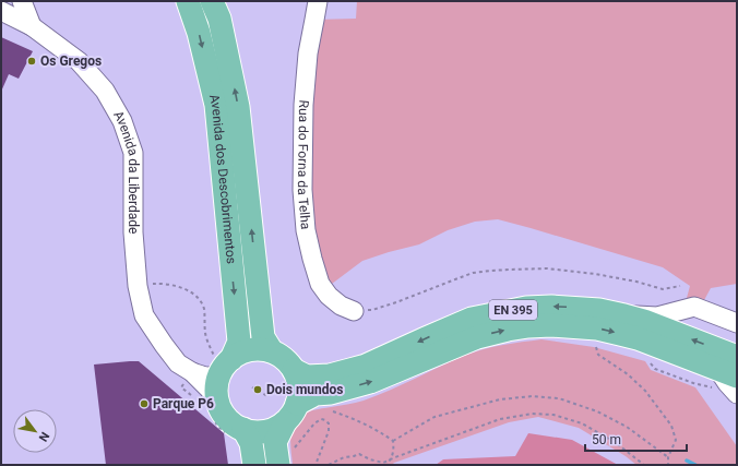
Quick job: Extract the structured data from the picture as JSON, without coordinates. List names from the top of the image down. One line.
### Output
{"streets":{"main road":["Avenida dos Descobrimentos","EN 395"],"street":["Rua do Forna da Telha","Avenida da Liberdade"]},"crossings":[["Avenida da Liberdade","Avenida dos Descobrimentos"],["Avenida da Liberdade","EN 395"],["Avenida dos Descobrimentos","EN 395"]],"places":["Os Gregos","Dois mundos","Parque P6"],"scale_bar":"50 m","north":"bottom right"}
